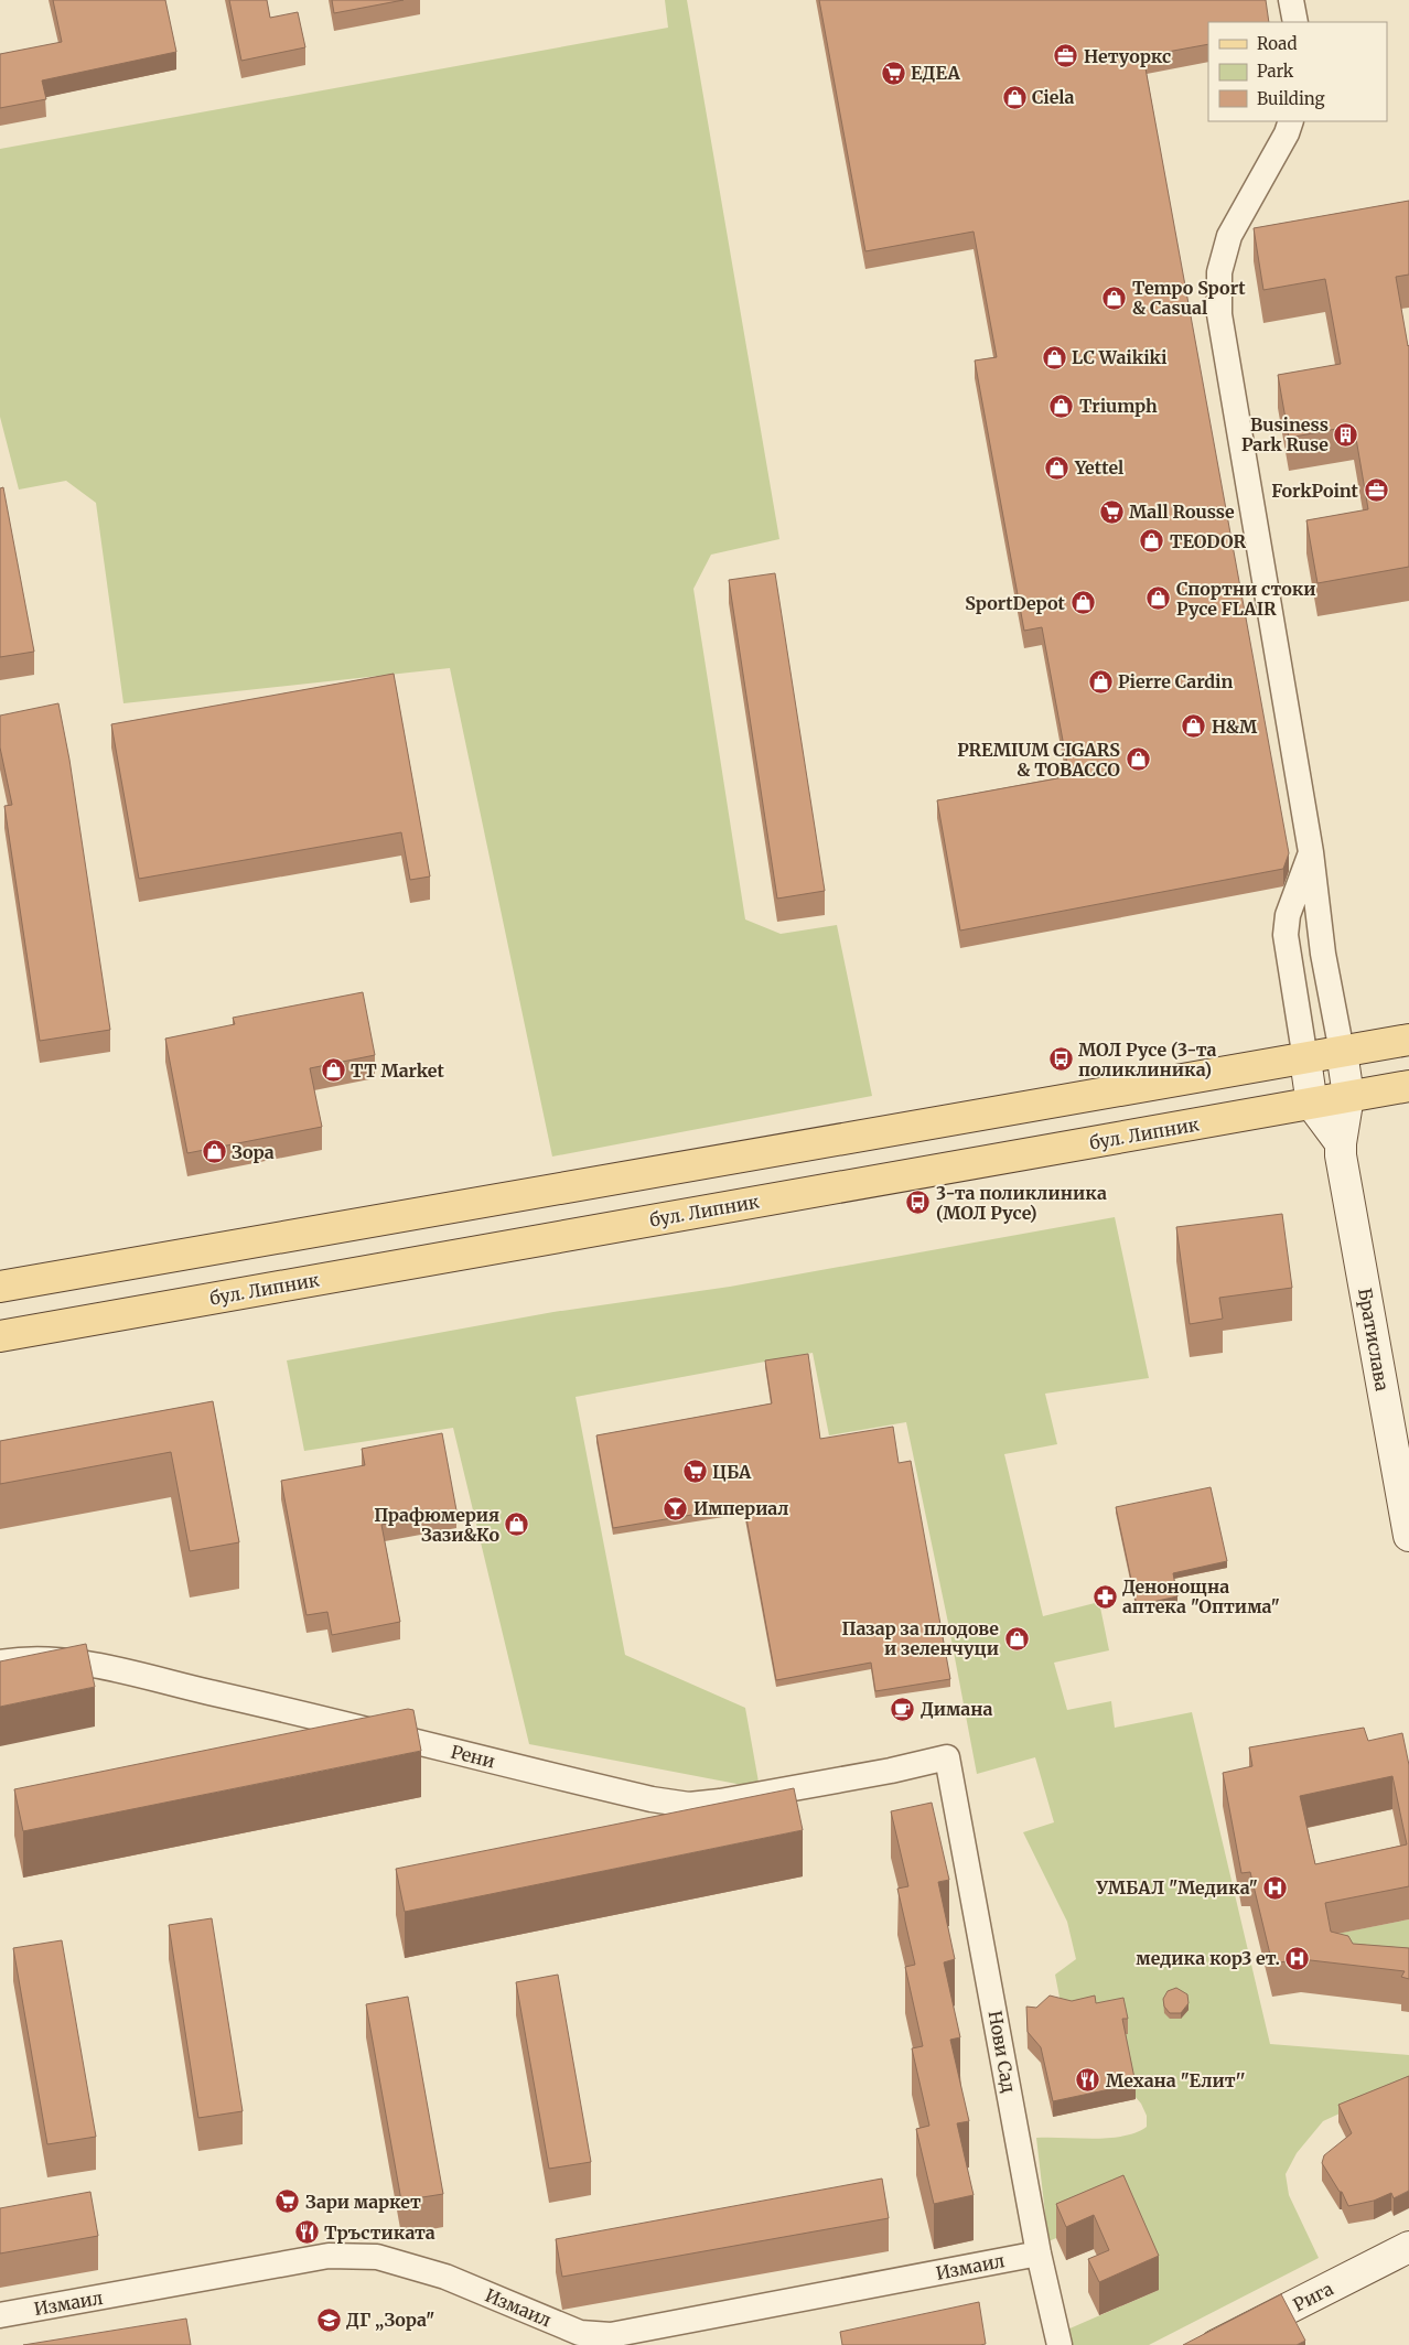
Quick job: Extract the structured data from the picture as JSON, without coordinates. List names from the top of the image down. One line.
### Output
{"streets":{"main road":["бул. Липник"],"street":["Братислава","Рени","Нови Сад","Измаил","Рига"]},"crossings":[["Рени","Нови Сад"],["Нови Сад","Измаил"]],"places":{"office":["Нетуоркс","ForkPoint"],"supermarket":["ЕДЕА","Mall Rousse","ЦБА","Зари маркет"],"shop":["Ciela","Tempo Sport & Casual","LC Waikiki","Triumph","Yettel","TEODOR","Спортни стоки Русе FLAIR","SportDepot","Pierre Cardin","H&M","PREMIUM CIGARS & TOBACCO","TT Market","Зора","Прафюмерия Зази&Ко","Пазар за плодове и зеленчуци"],"building":["Business Park Ruse"],"bus stop":["МОЛ Русе (3-та поликлиника)","3-та поликлиника (МОЛ Русе)"],"bar":["Империал"],"pharmacy":["Денонощна аптека \"Оптима\""],"cafe":["Димана"],"hospital":["УМБАЛ \"Медика\"","медика кор3 ет."],"restaurant":["Механа \"Елит''","Тръстиката"],"school or university":["ДГ „Зора\""]},"legend":["Road","Park","Building"]}
